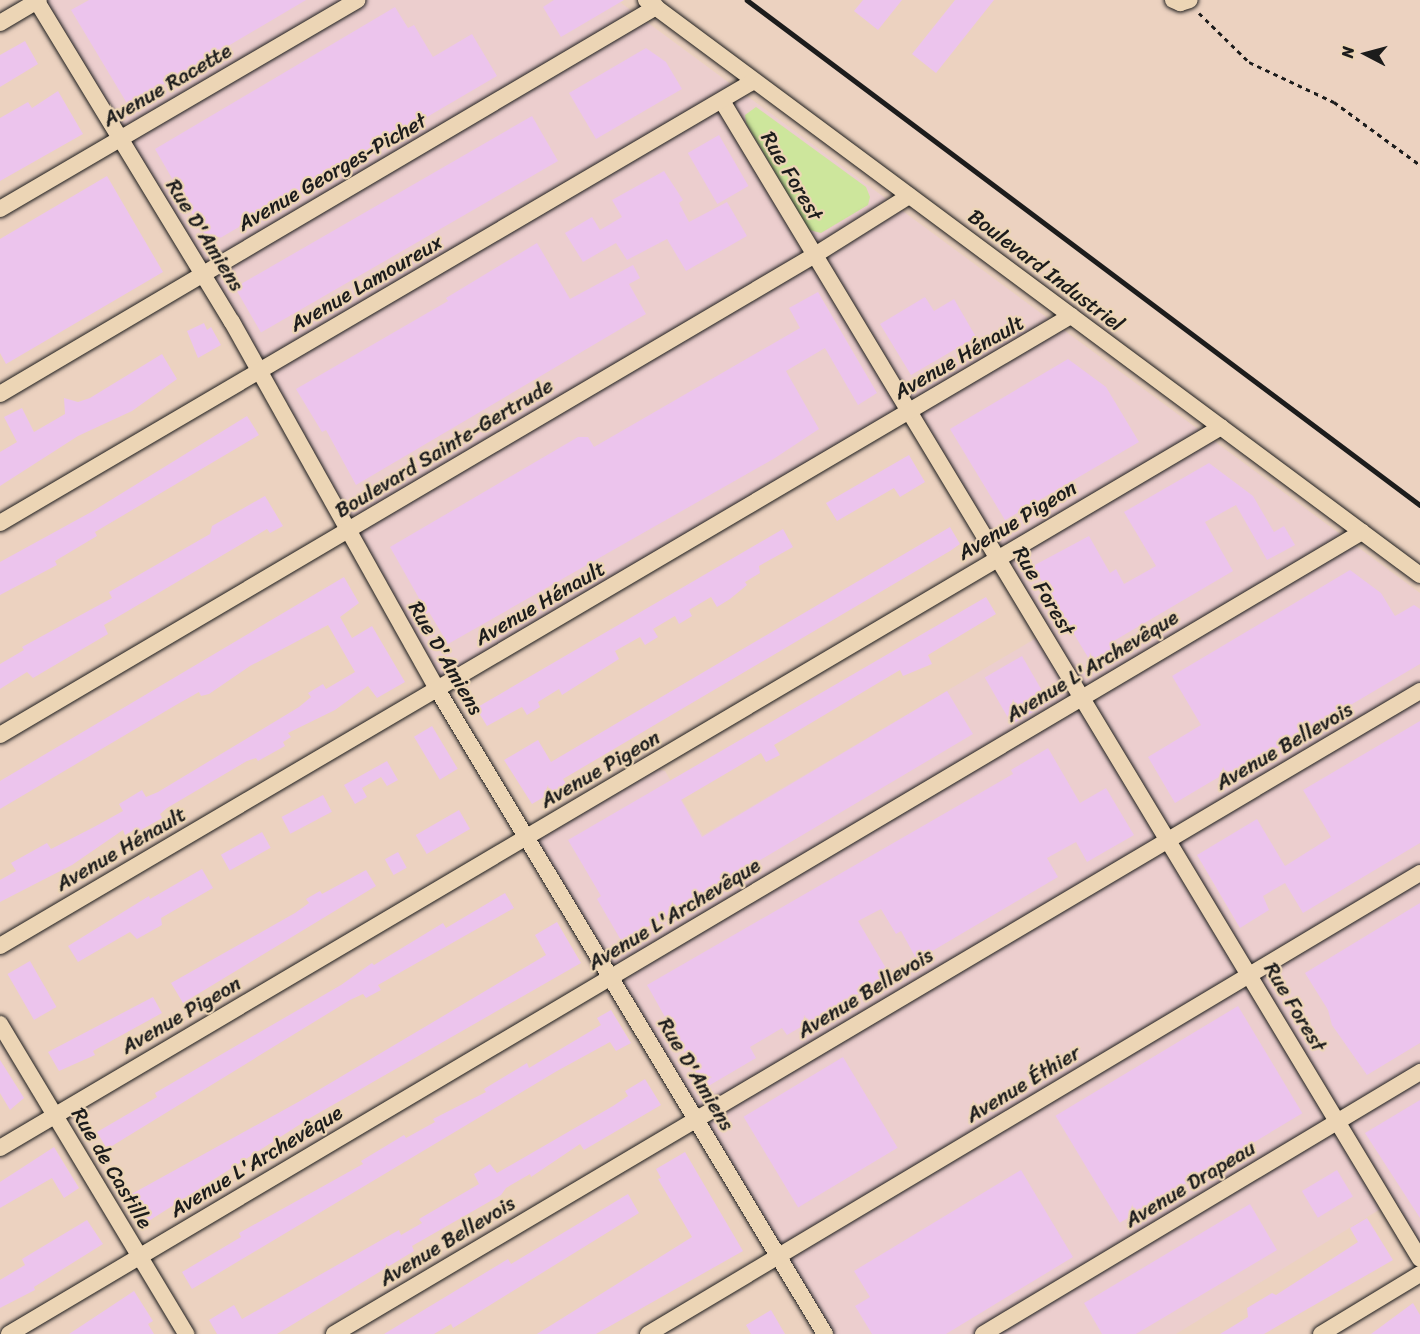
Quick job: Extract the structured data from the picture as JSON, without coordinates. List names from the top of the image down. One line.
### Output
{"streets":{"street":["Avenue Racette","Avenue Georges-Pichet","Rue Forest","Rue D'Amiens","Boulevard Industriel","Avenue Lamoureux","Avenue Hénault","Boulevard Sainte-Gertrude","Avenue Pigeon","Avenue L'Archevêque","Avenue Bellevois","Avenue Éthier","Rue de Castille","Avenue Drapeau"]},"crossings":[["Avenue Racette","Rue D'Amiens"],["Avenue Georges-Pichet","Rue D'Amiens"],["Avenue Georges-Pichet","Boulevard Industriel"],["Rue Forest","Avenue Lamoureux"],["Rue Forest","Avenue Hénault"],["Rue Forest","Boulevard Sainte-Gertrude"],["Rue Forest","Avenue Pigeon"],["Rue Forest","Avenue L'Archevêque"],["Rue Forest","Avenue Bellevois"],["Rue Forest","Avenue Éthier"],["Rue Forest","Avenue Drapeau"],["Rue D'Amiens","Avenue Lamoureux"],["Rue D'Amiens","Avenue Hénault"],["Rue D'Amiens","Boulevard Sainte-Gertrude"],["Rue D'Amiens","Avenue Pigeon"],["Rue D'Amiens","Avenue L'Archevêque"],["Rue D'Amiens","Avenue Bellevois"],["Rue D'Amiens","Avenue Éthier"],["Boulevard Industriel","Avenue Lamoureux"],["Boulevard Industriel","Avenue Hénault"],["Boulevard Industriel","Boulevard Sainte-Gertrude"],["Boulevard Industriel","Avenue Pigeon"],["Boulevard Industriel","Avenue L'Archevêque"],["Avenue Pigeon","Rue de Castille"],["Avenue L'Archevêque","Rue de Castille"]],"north":"left"}
